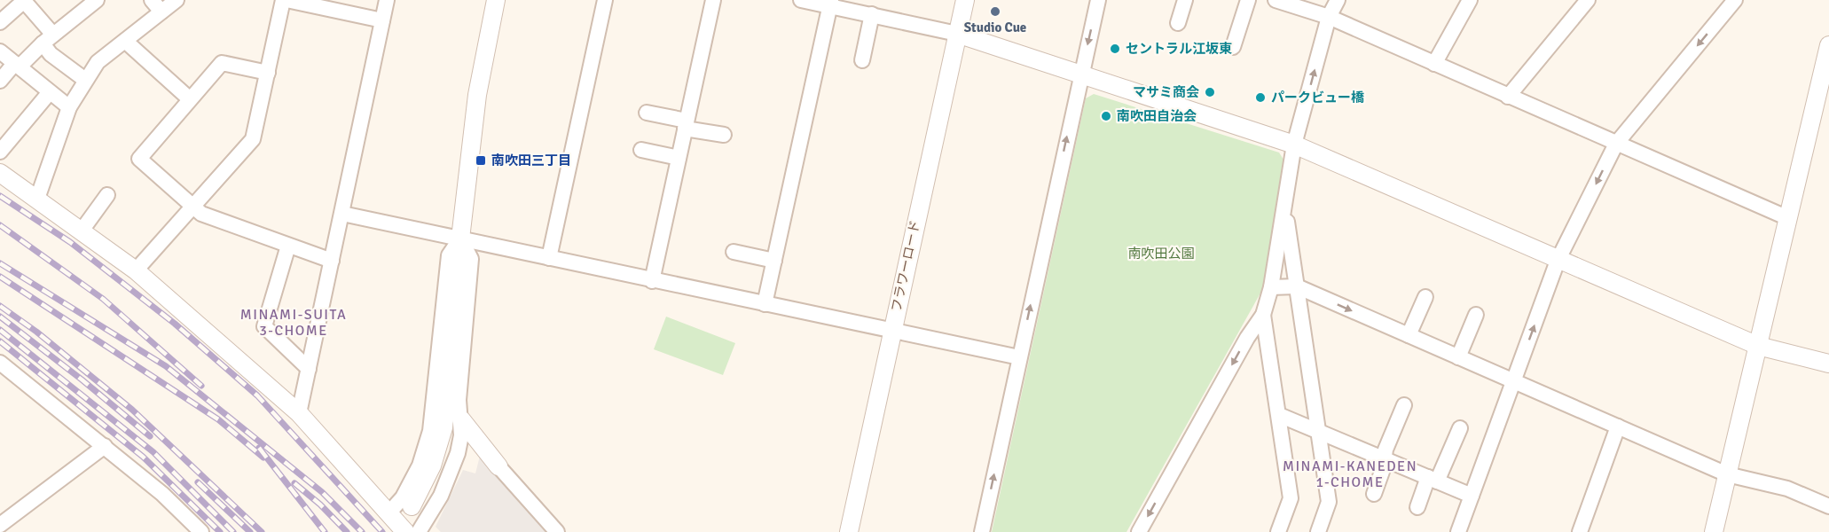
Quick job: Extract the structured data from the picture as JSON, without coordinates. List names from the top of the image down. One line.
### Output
{"streets":{"street":["フラワーロード"]},"districts":["MINAMI-SUITA 3-CHOME","MINAMI-KANEDEN 1-CHOME"],"parks":["南吹田公園"],"places":{"other":["Studio Cue","セントラル江坂東","マサミ商会","パークビュー橋","南吹田自治会"],"transit":["南吹田三丁目"]}}
